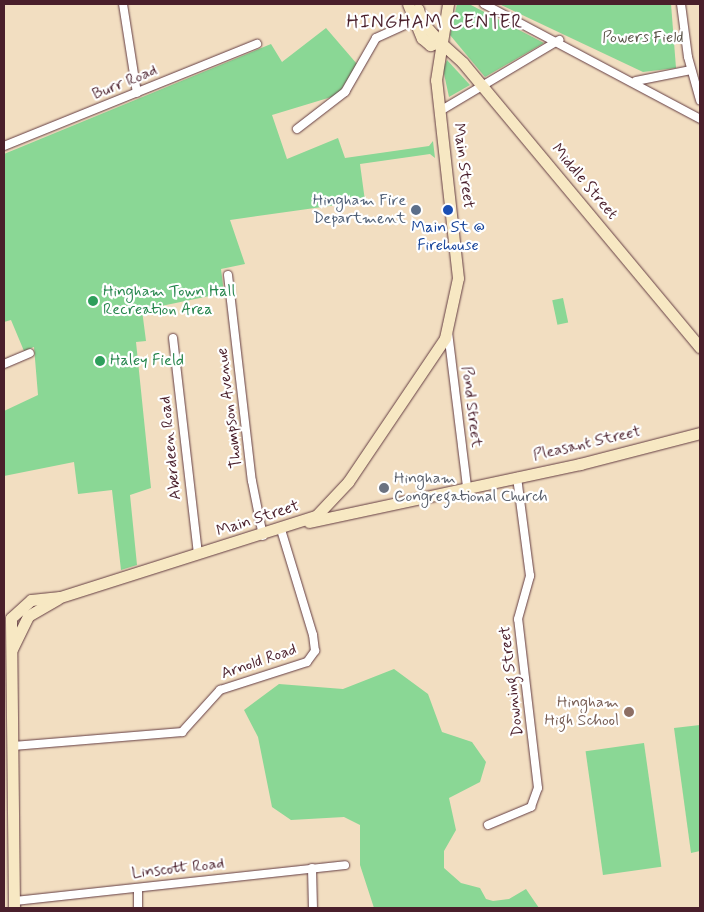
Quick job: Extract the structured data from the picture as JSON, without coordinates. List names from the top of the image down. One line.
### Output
{"streets":{"main road":["Main Street","Middle Street","Pleasant Street"],"street":["Burr Road","Pond Street","Thompson Avenue","Aberdeen Road","Arnold Road","Downing Street","Linscott Road"]},"crossings":[["Main Street","Middle Street"],["Main Street","Pond Street"],["Main Street","Thompson Avenue"],["Main Street","Pleasant Street"],["Main Street","Aberdeen Road"],["Main Street","Arnold Road"],["Pond Street","Pleasant Street"],["Pleasant Street","Downing Street"]],"districts":["HINGHAM CENTER"],"parks":["Powers Field"],"places":["Hingham Fire Department","Main St @ Firehouse","Hingham Town Hall Recreation Area","Haley Field","Hingham Congregational Church","Hingham High School"]}
